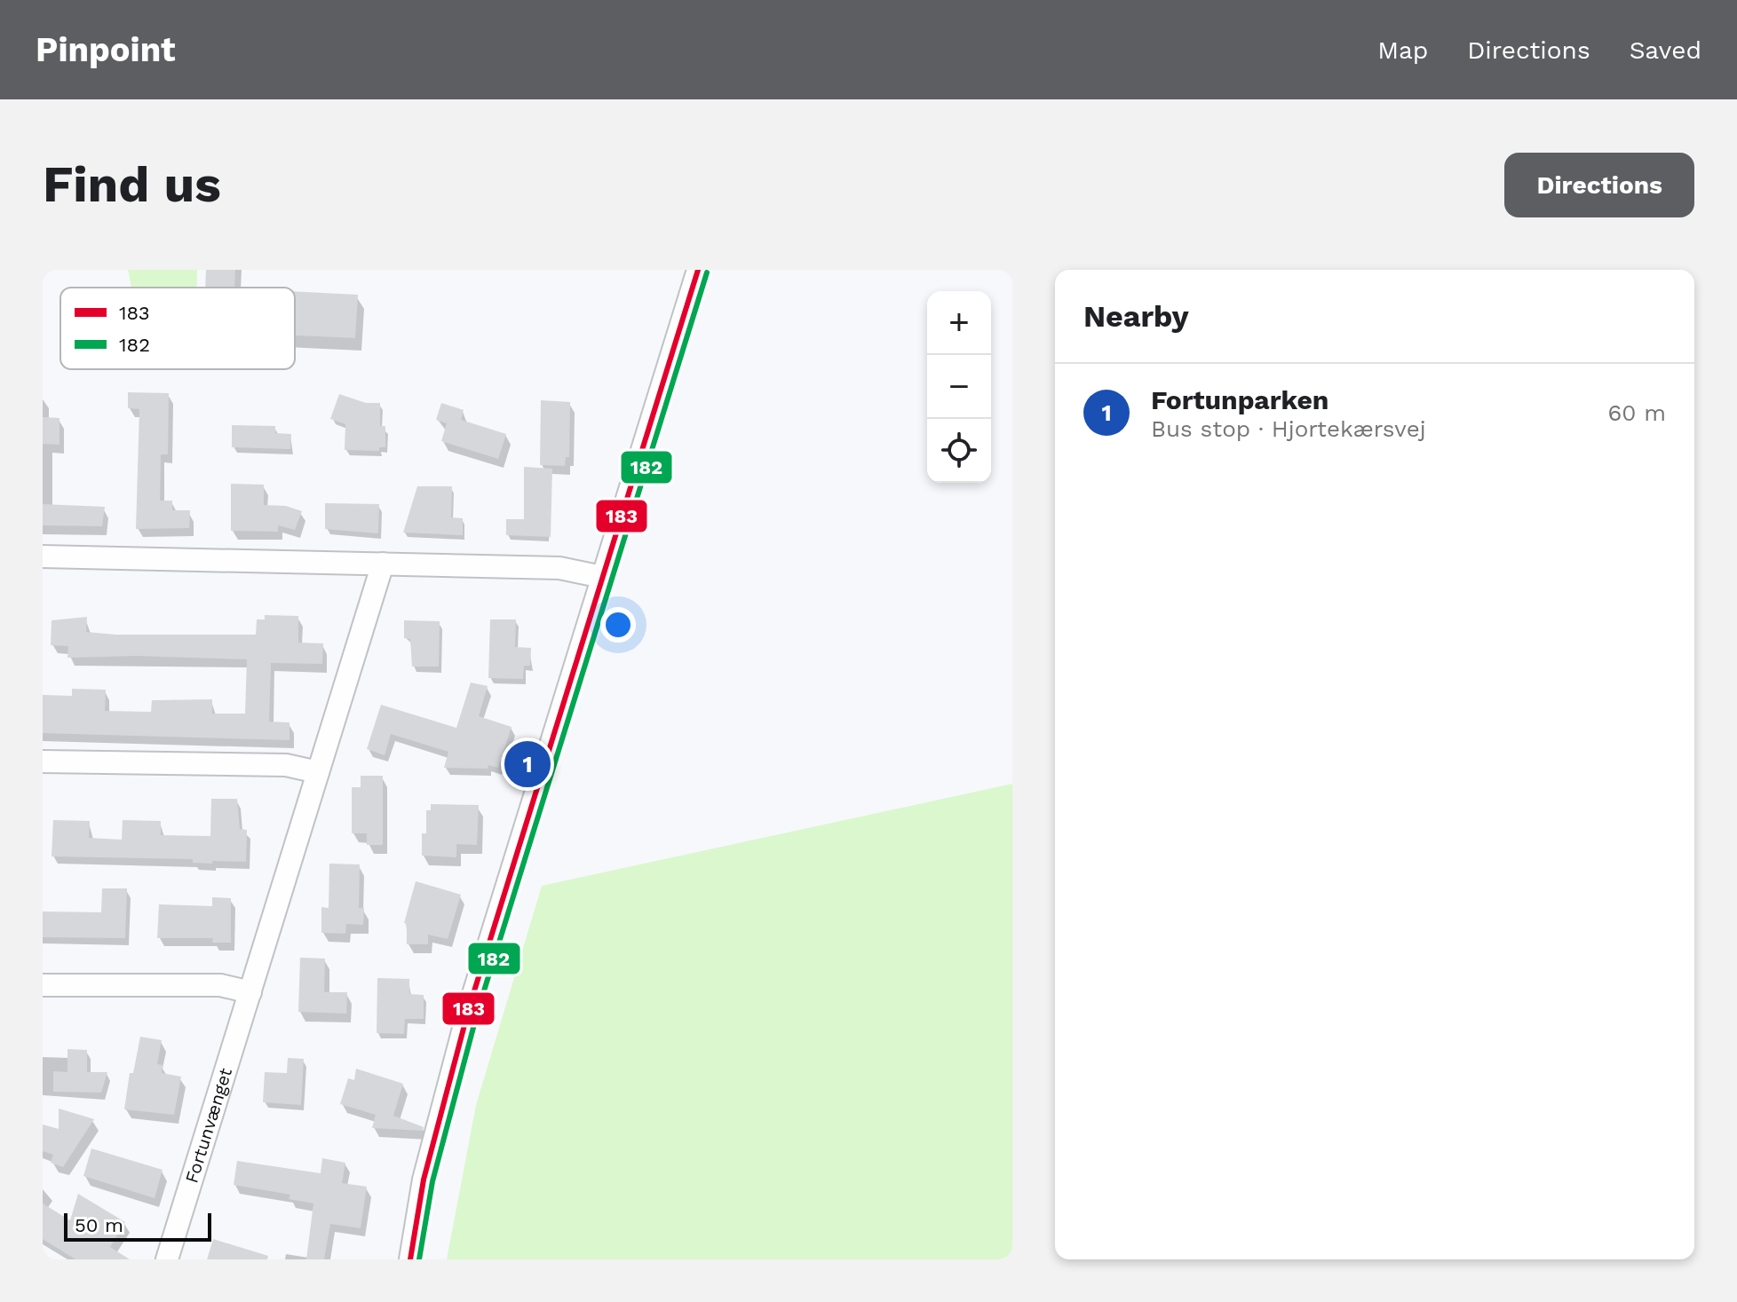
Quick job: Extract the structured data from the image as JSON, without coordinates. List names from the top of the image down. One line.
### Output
{"streets":{"street":["Fortunvænget"]},"lines":["transit line 183","transit line 182"],"legend":["183","182"],"scale_bar":"50 m","page":{"header":"Pinpoint","nav":["Map","Directions","Saved"],"buttons":"Directions","title":"Find us","heading":"Nearby","map_buttons":["+","−"],"list":[{"mark":"1","name":"Fortunparken","note":"Bus stop · Hjortekærsvej","value":"60 m"}],"pins":"1","scale":"50 m"}}
